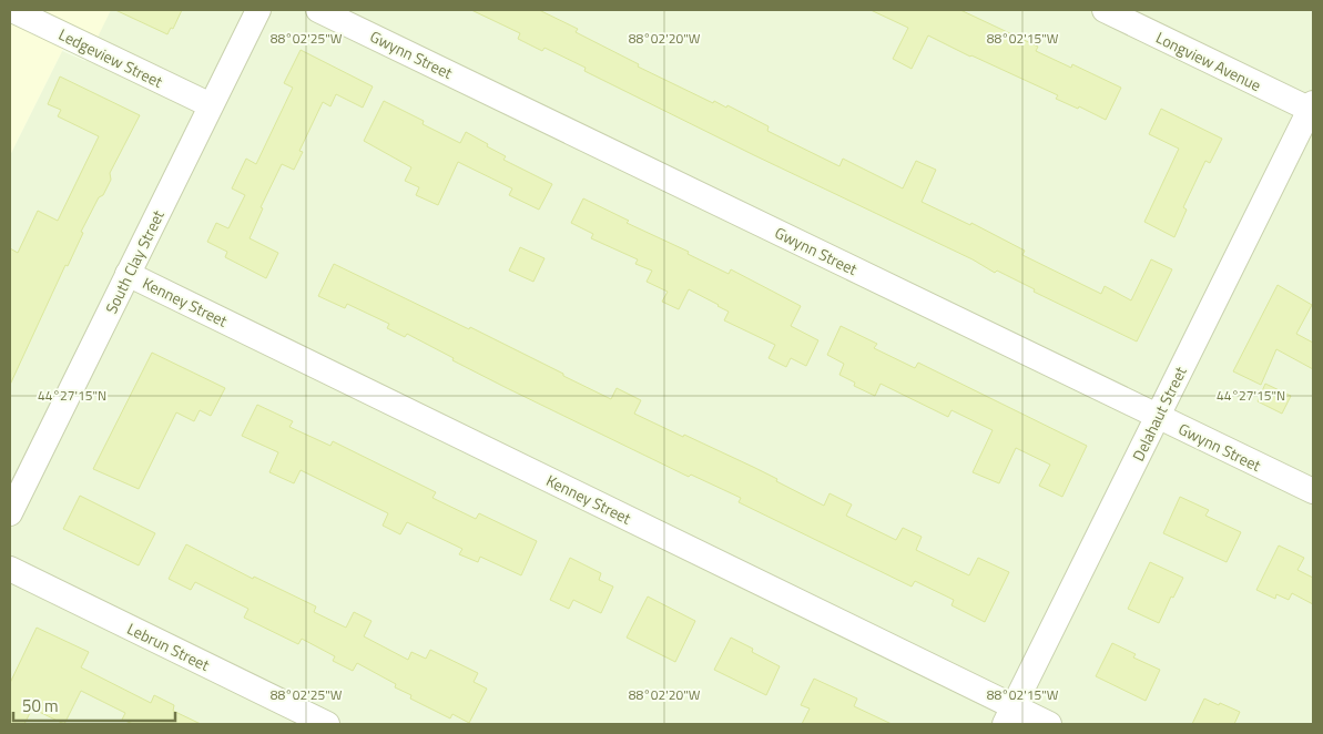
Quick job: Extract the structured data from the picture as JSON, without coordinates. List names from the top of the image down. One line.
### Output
{"streets":{"street":["Gwynn Street","Ledgeview Street","Longview Avenue","South Clay Street","Kenney Street","Delahaut Street","Lebrun Street"]},"crossings":[["Gwynn Street","Delahaut Street"],["Ledgeview Street","South Clay Street"],["Longview Avenue","Delahaut Street"],["South Clay Street","Kenney Street"],["Kenney Street","Delahaut Street"]],"scale_bar":"50 m","coordinates":["88°02'25\"W","88°02'20\"W","88°02'15\"W","44°27'15\"N"]}
